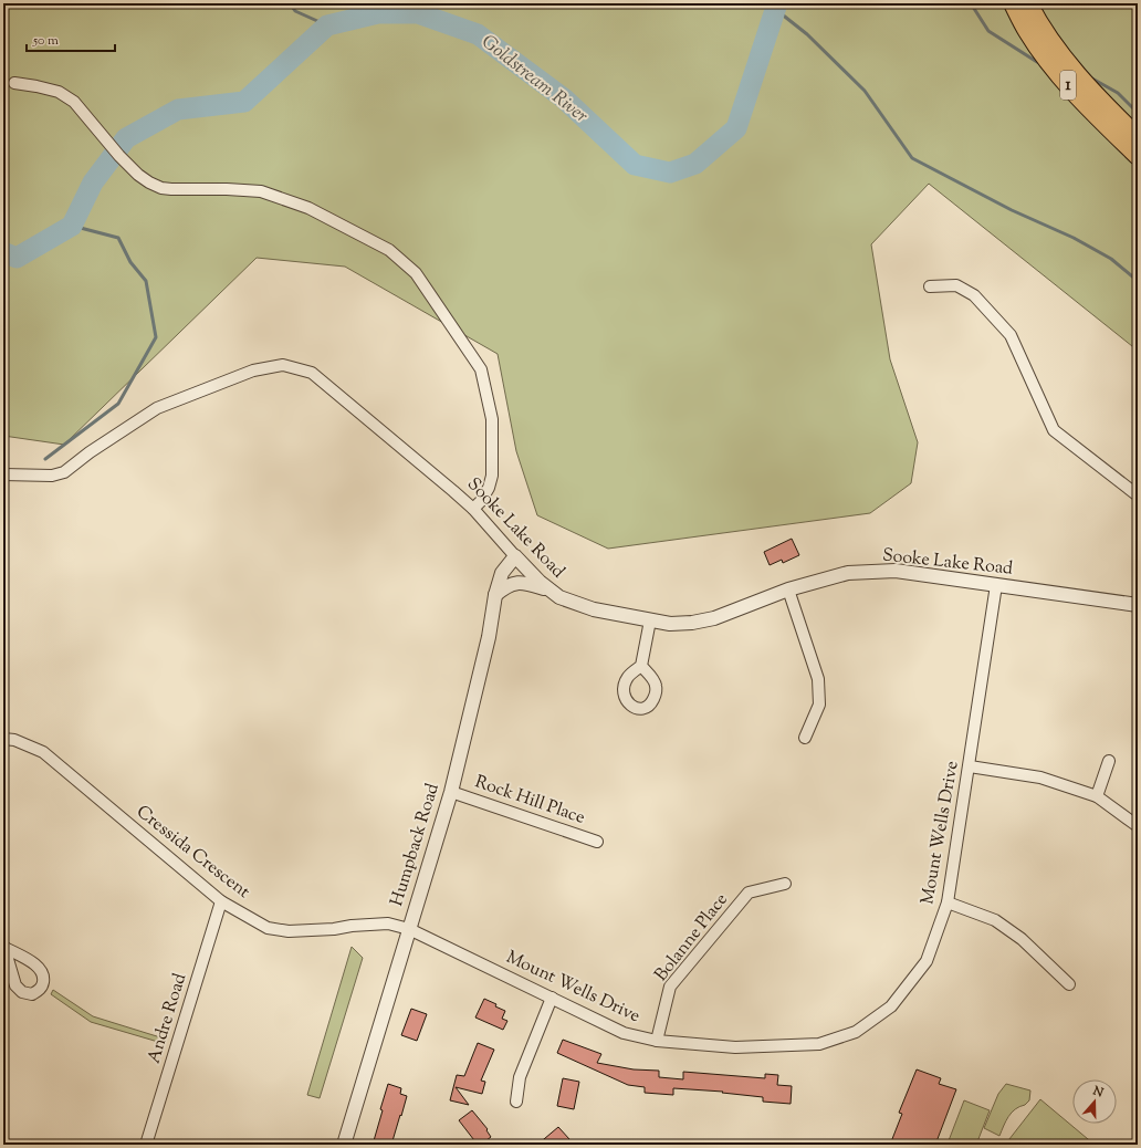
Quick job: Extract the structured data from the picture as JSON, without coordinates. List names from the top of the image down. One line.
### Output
{"streets":{"highway":["1"],"street":["Sooke Lake Road","Rock Hill Place","Mount Wells Drive","Humpback Road","Cressida Crescent","Bolanne Place","Andre Road"]},"crossings":[["Sooke Lake Road","Mount Wells Drive"],["Sooke Lake Road","Humpback Road"],["Rock Hill Place","Humpback Road"],["Mount Wells Drive","Humpback Road"],["Mount Wells Drive","Cressida Crescent"],["Mount Wells Drive","Bolanne Place"],["Humpback Road","Cressida Crescent"],["Cressida Crescent","Andre Road"]],"water":["Goldstream River"],"scale_bar":"50 m","north":"top"}
